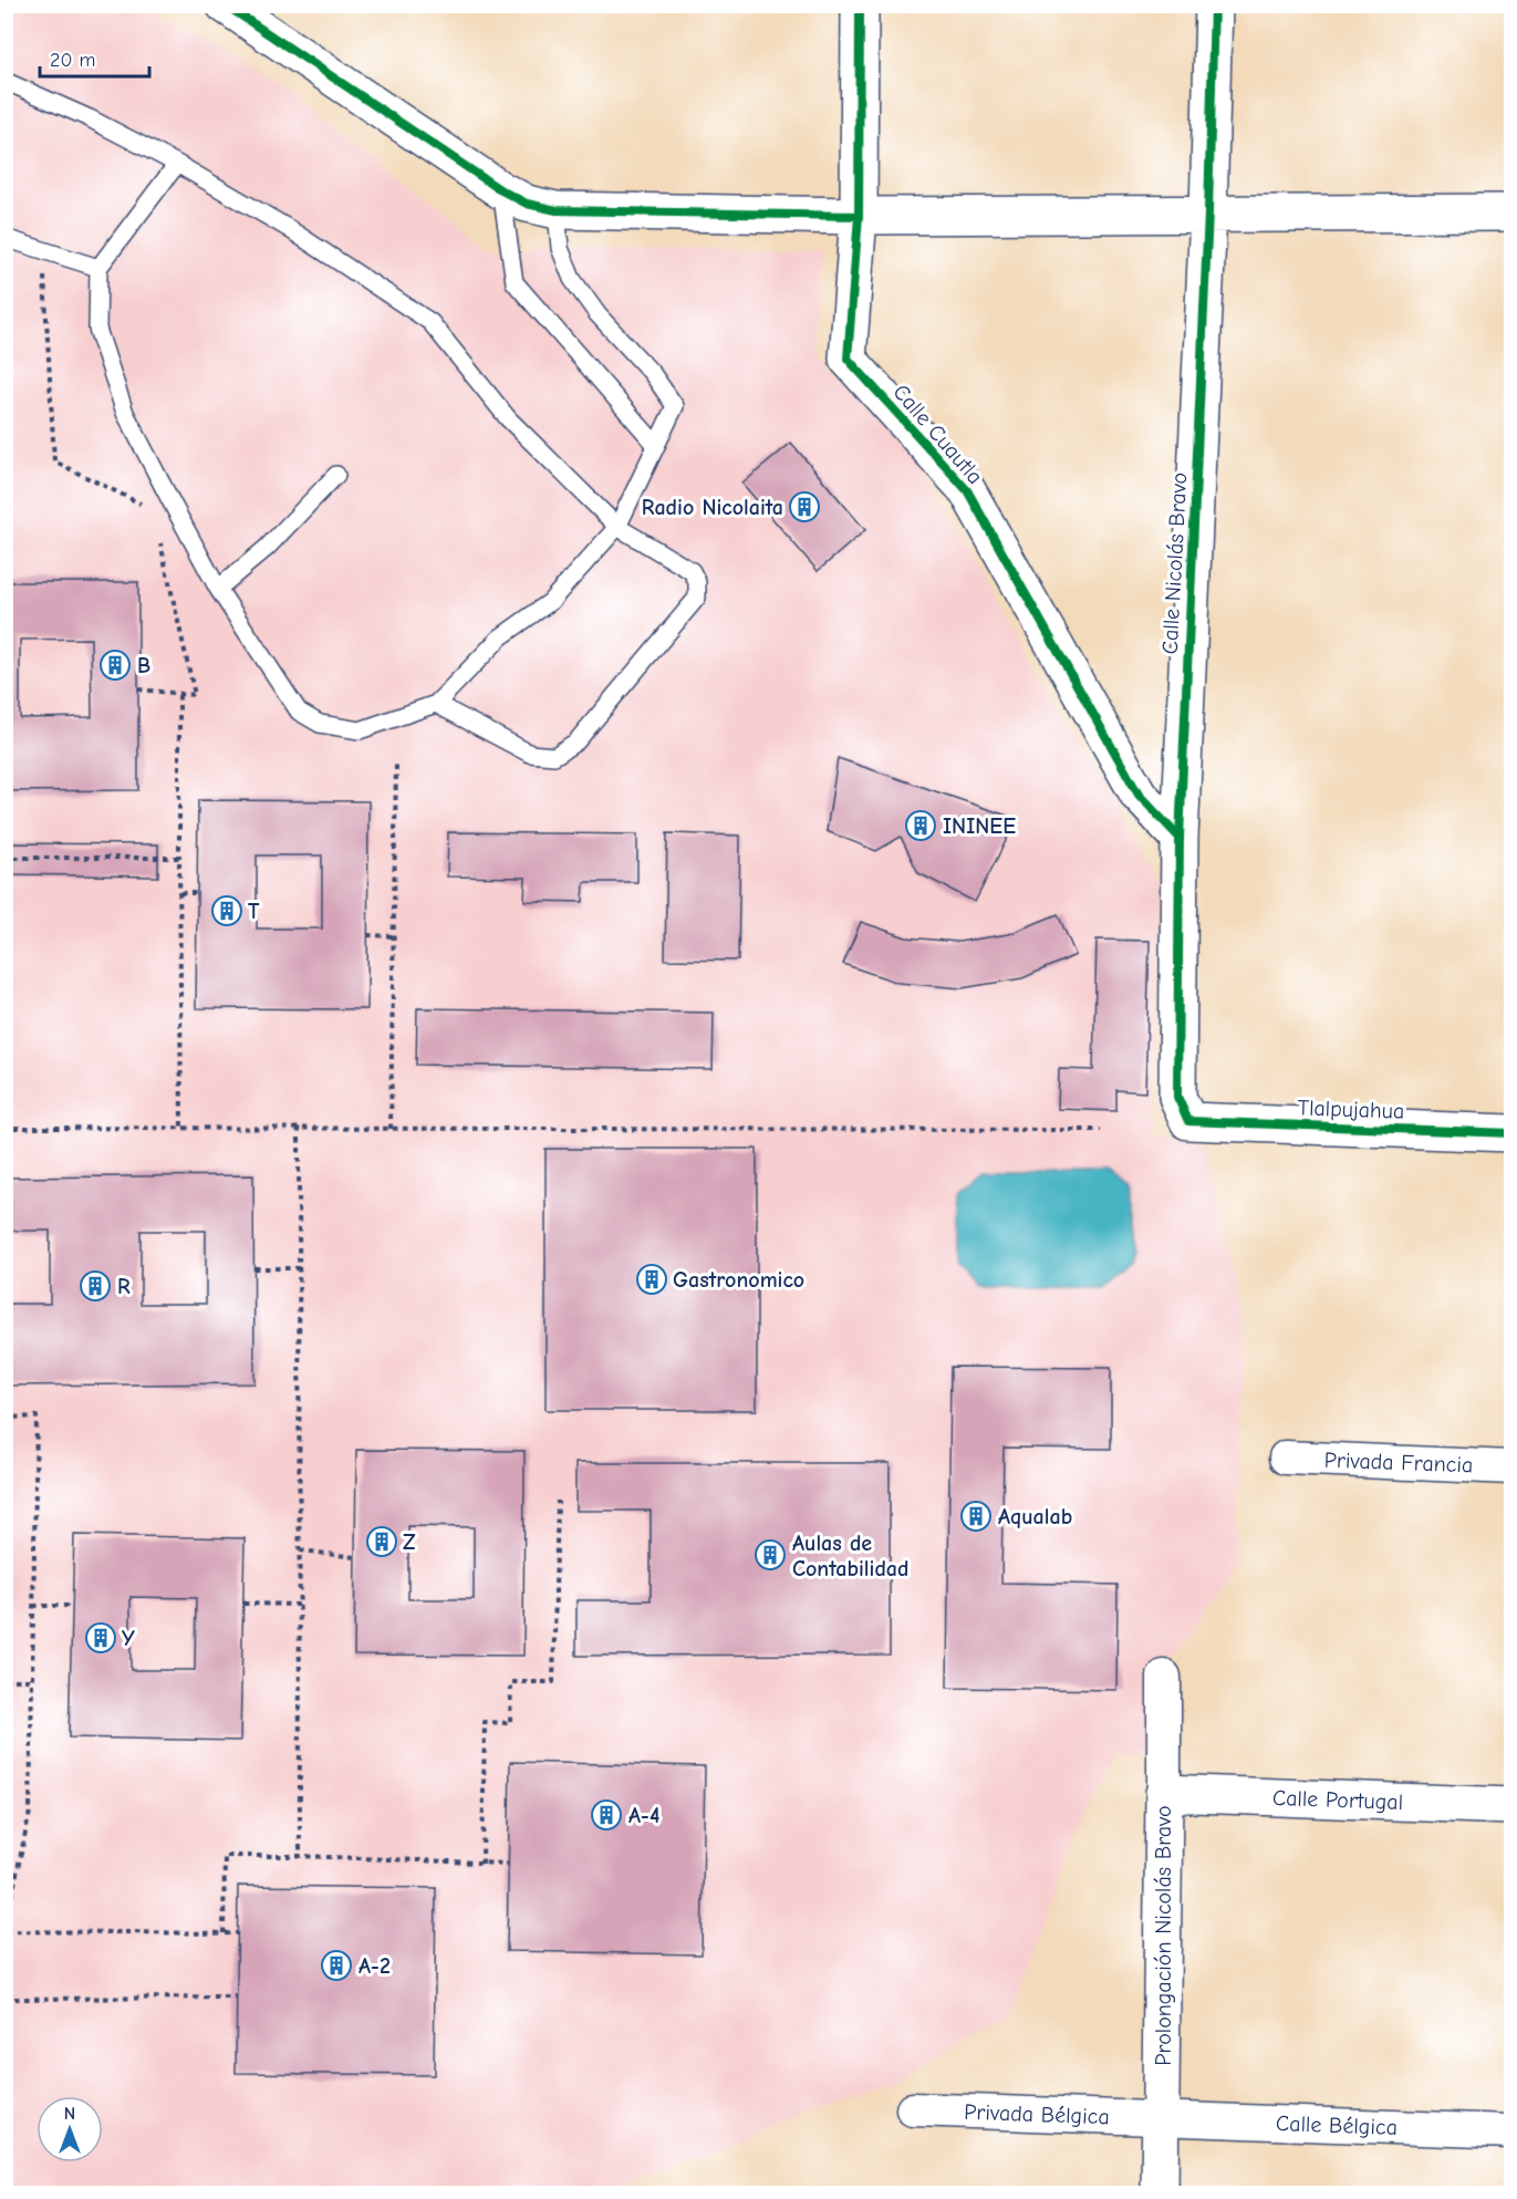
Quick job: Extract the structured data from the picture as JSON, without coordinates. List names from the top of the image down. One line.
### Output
{"streets":{"street":["Calle Cuautla","Calle Nicolás Bravo","Tlalpujahua","Privada Francia","Calle Portugal","Prolongación Nicolás Bravo","Privada Bélgica","Calle Bélgica"]},"crossings":[["Calle Cuautla","Calle Nicolás Bravo"],["Calle Nicolás Bravo","Tlalpujahua"],["Calle Portugal","Prolongación Nicolás Bravo"],["Prolongación Nicolás Bravo","Privada Bélgica"],["Prolongación Nicolás Bravo","Calle Bélgica"],["Privada Bélgica","Calle Bélgica"]],"places":{"building":["Radio Nicolaita","B","ININEE","T","Gastronomico","R","Aqualab","Z","Aulas de Contabilidad","Y","A-4","A-2"]},"scale_bar":"20 m","north":"top"}
